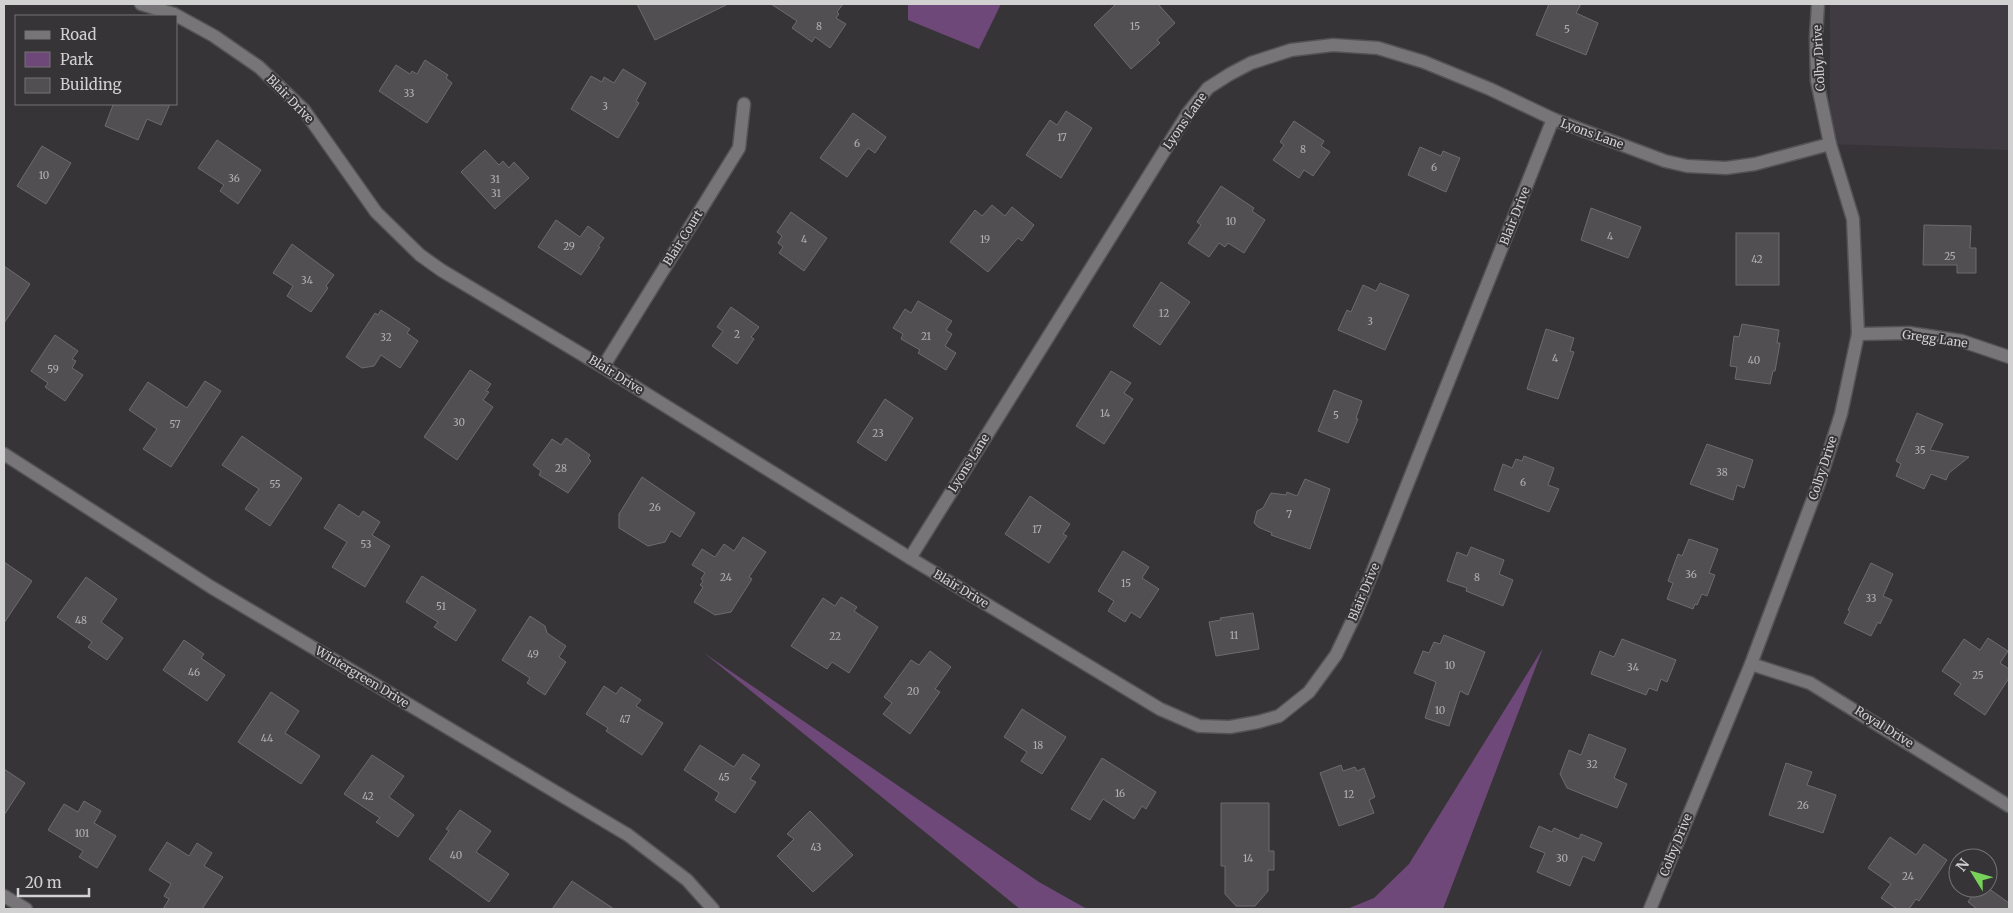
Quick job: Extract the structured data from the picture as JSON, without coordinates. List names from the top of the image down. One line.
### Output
{"streets":{"street":["Colby Drive","Blair Drive","Lyons Lane","Blair Court","Gregg Lane","Wintergreen Drive","Royal Drive"]},"crossings":[["Colby Drive","Lyons Lane"],["Colby Drive","Gregg Lane"],["Colby Drive","Royal Drive"],["Blair Drive","Lyons Lane"],["Blair Drive","Blair Court"]],"house_numbers":["8","15","5","33","3","17","6","8","6","10","36","31","31","10","4","4","19","29","25","42","34","12","3","2","21","32","4","40","59","14","5","30","57","23","35","28","38","6","55","26","7","17","53","36","24","8","15","33","51","48","11","22","49","10","34","46","25","20","10","47","44","18","32","45","16","12","42","26","101","43","40","14","30","24"],"legend":["Road","Park","Building"],"scale_bar":"20 m","north":"top left"}
